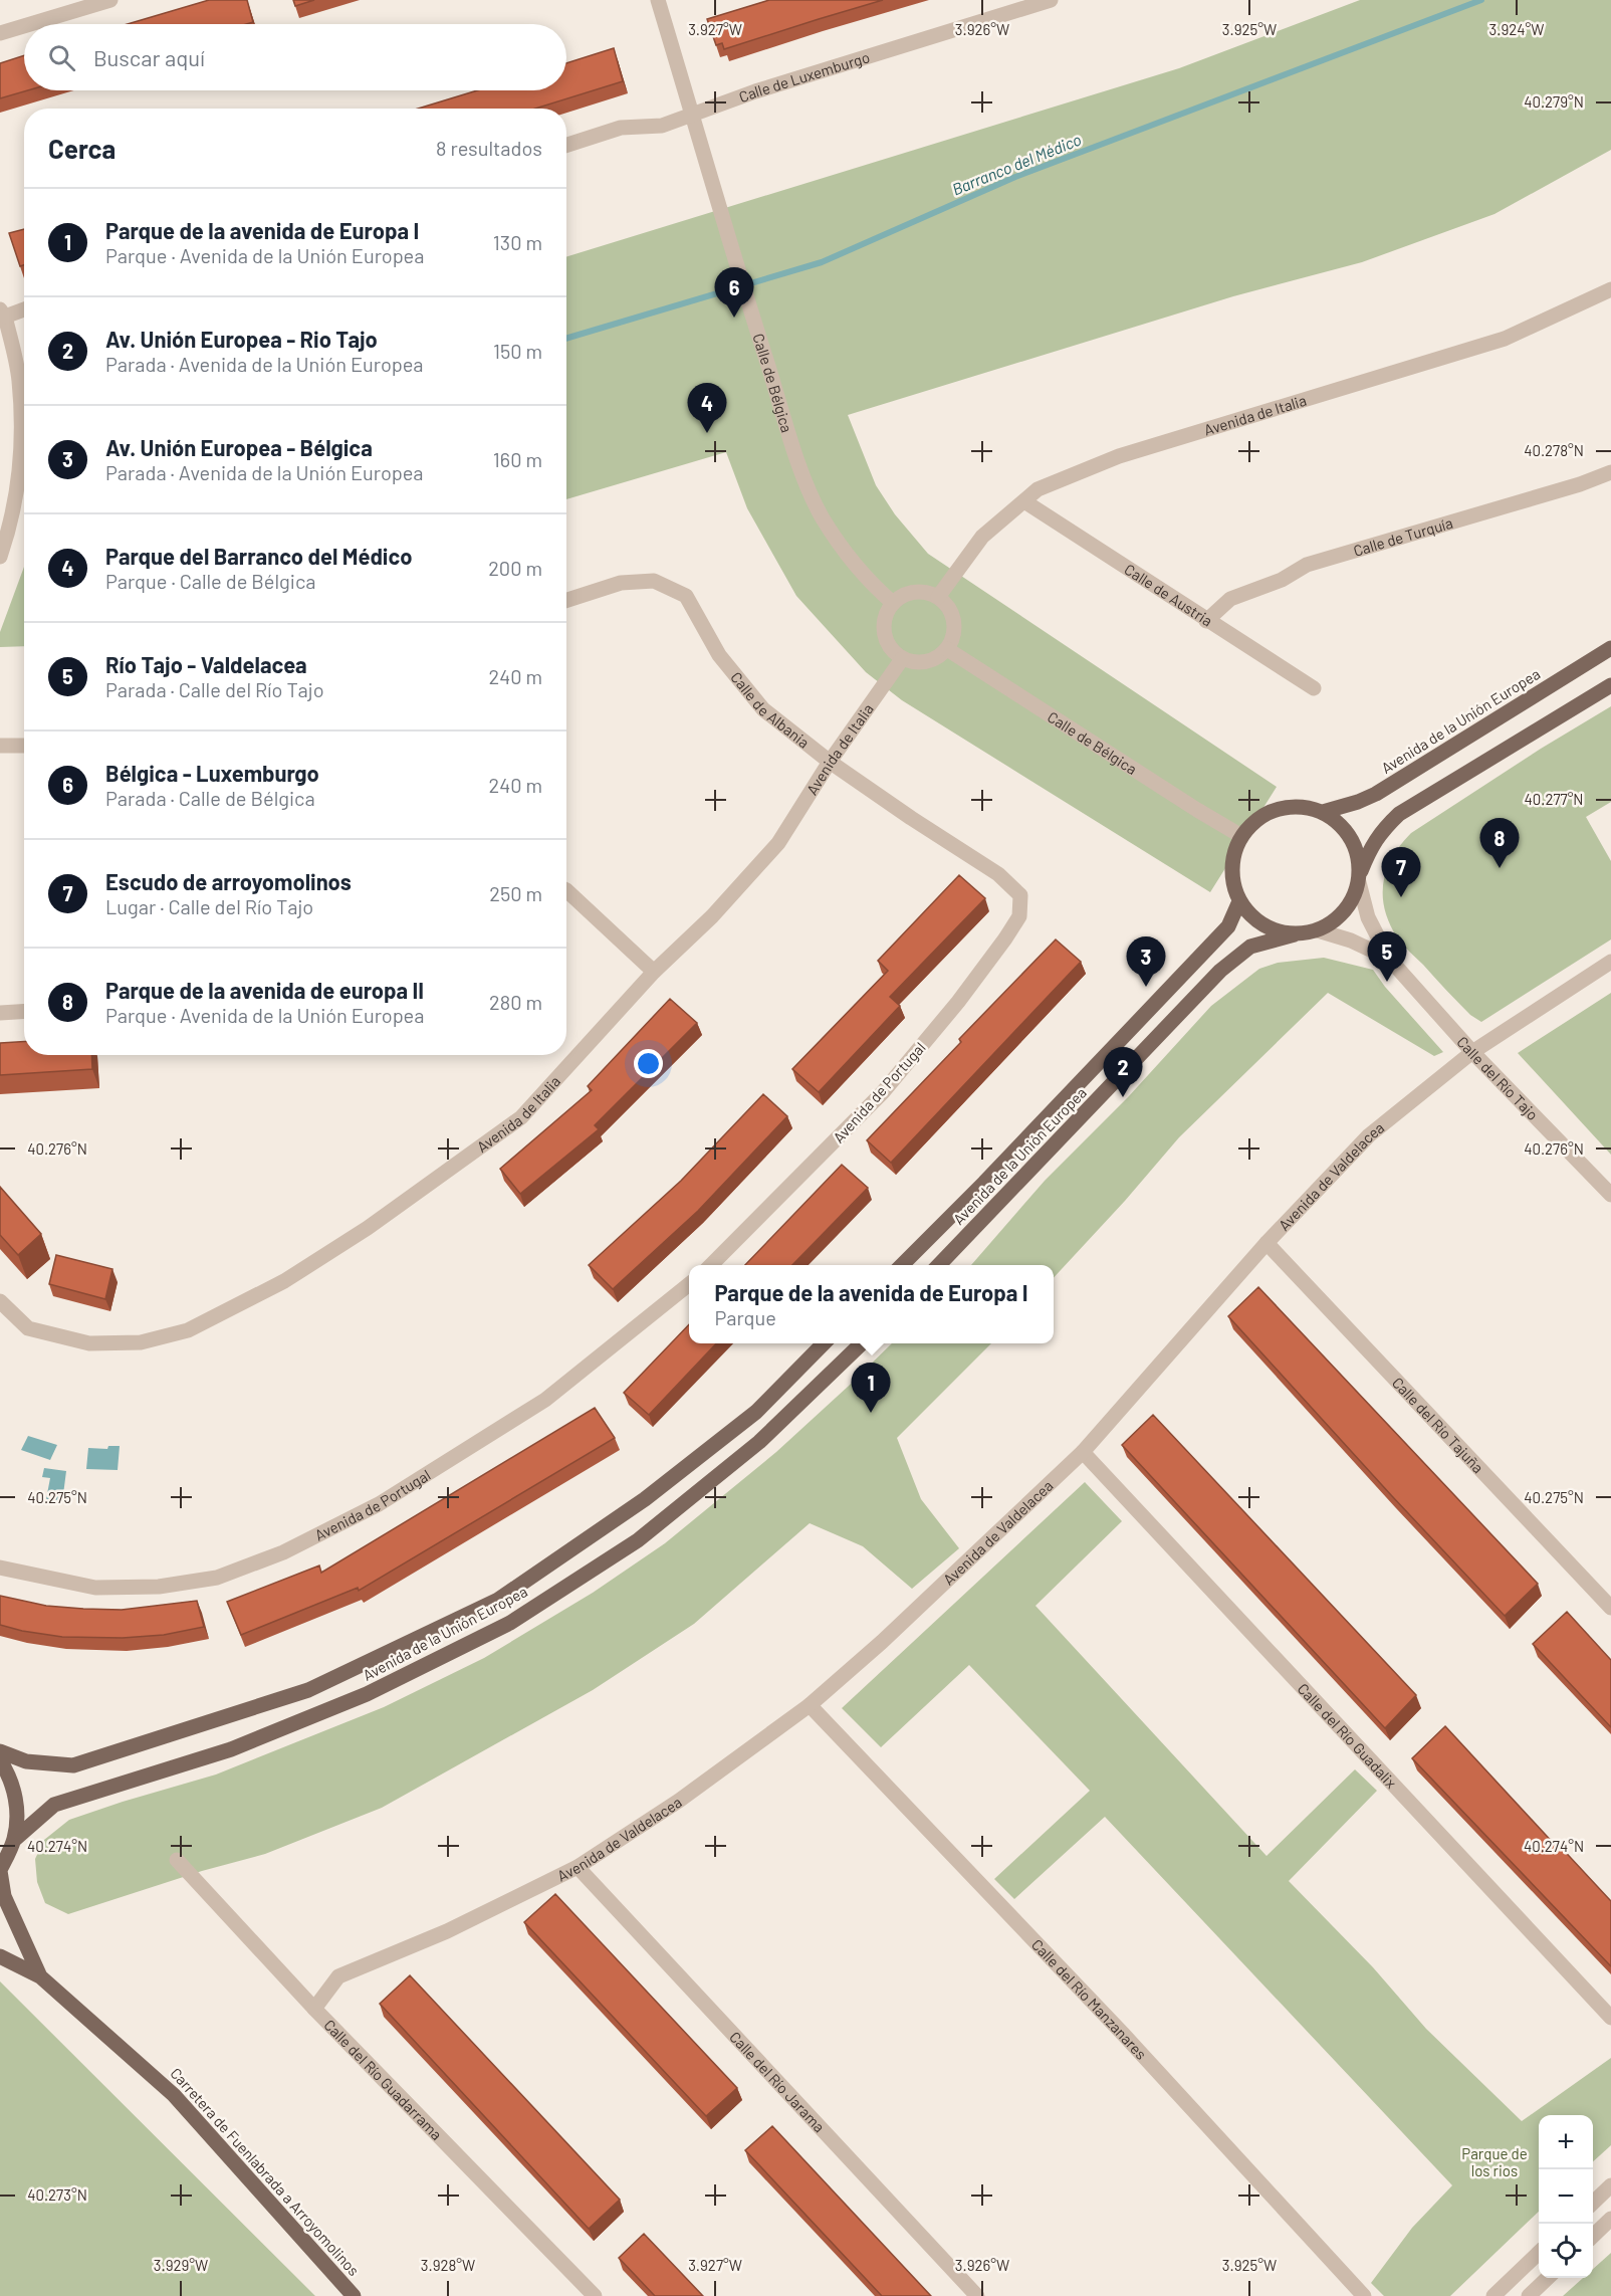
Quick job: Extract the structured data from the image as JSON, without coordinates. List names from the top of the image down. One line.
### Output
{"streets":{"main road":["Avenida de la Unión Europea","Carretera de Fuenlabrada a Arroyomolinos"],"street":["Calle de Luxemburgo","Calle de Bélgica","Avenida de Italia","Calle de Turquía","Calle de Austria","Calle de Albania","Calle del Río Tajo","Avenida de Portugal","Avenida de Valdelacea","Calle del Río Tajuña","Calle del Río Guadalix","Calle del Río Manzanares","Calle del Río Guadarrama","Calle del Río Jarama"]},"crossings":[["Calle de Luxemburgo","Calle de Bélgica"],["Calle de Bélgica","Avenida de Italia"],["Calle de Bélgica","Avenida de la Unión Europea"],["Calle de Bélgica","Calle del Río Tajo"],["Avenida de Italia","Calle de Austria"],["Avenida de Italia","Calle de Albania"],["Calle de Turquía","Calle de Austria"],["Calle de Albania","Avenida de Portugal"],["Avenida de la Unión Europea","Calle del Río Tajo"],["Calle del Río Tajo","Avenida de Valdelacea"],["Avenida de Valdelacea","Calle del Río Tajuña"],["Avenida de Valdelacea","Calle del Río Guadalix"],["Avenida de Valdelacea","Calle del Río Manzanares"],["Avenida de Valdelacea","Calle del Río Guadarrama"],["Avenida de Valdelacea","Calle del Río Jarama"]],"water":["Barranco del Médico"],"parks":["Parque de los rios"],"page":{"search":"Buscar aquí","heading":["Cerca","8 resultados"],"list":[{"mark":"1","name":"Parque de la avenida de Europa I","note":"Parque · Avenida de la Unión Europea","value":"130 m"},{"mark":"2","name":"Av. Unión Europea - Rio Tajo","note":"Parada · Avenida de la Unión Europea","value":"150 m"},{"mark":"3","name":"Av. Unión Europea - Bélgica","note":"Parada · Avenida de la Unión Europea","value":"160 m"},{"mark":"4","name":"Parque del Barranco del Médico","note":"Parque · Calle de Bélgica","value":"200 m"},{"mark":"5","name":"Río Tajo - Valdelacea","note":"Parada · Calle del Río Tajo","value":"240 m"},{"mark":"6","name":"Bélgica - Luxemburgo","note":"Parada · Calle de Bélgica","value":"240 m"},{"mark":"7","name":"Escudo de arroyomolinos","note":"Lugar · Calle del Río Tajo","value":"250 m"},{"mark":"8","name":"Parque de la avenida de europa II","note":"Parque · Avenida de la Unión Europea","value":"280 m"}],"pins":["6","4","8","7","5","3","2","1"],"popup":["Parque de la avenida de Europa I","Parque"],"map_buttons":["+","−"]},"coordinates":["3.927°W","3.926°W","3.925°W","3.924°W","40.279°N","40.278°N","40.277°N","40.276°N","40.275°N","40.274°N","40.273°N","3.929°W","3.928°W"]}
